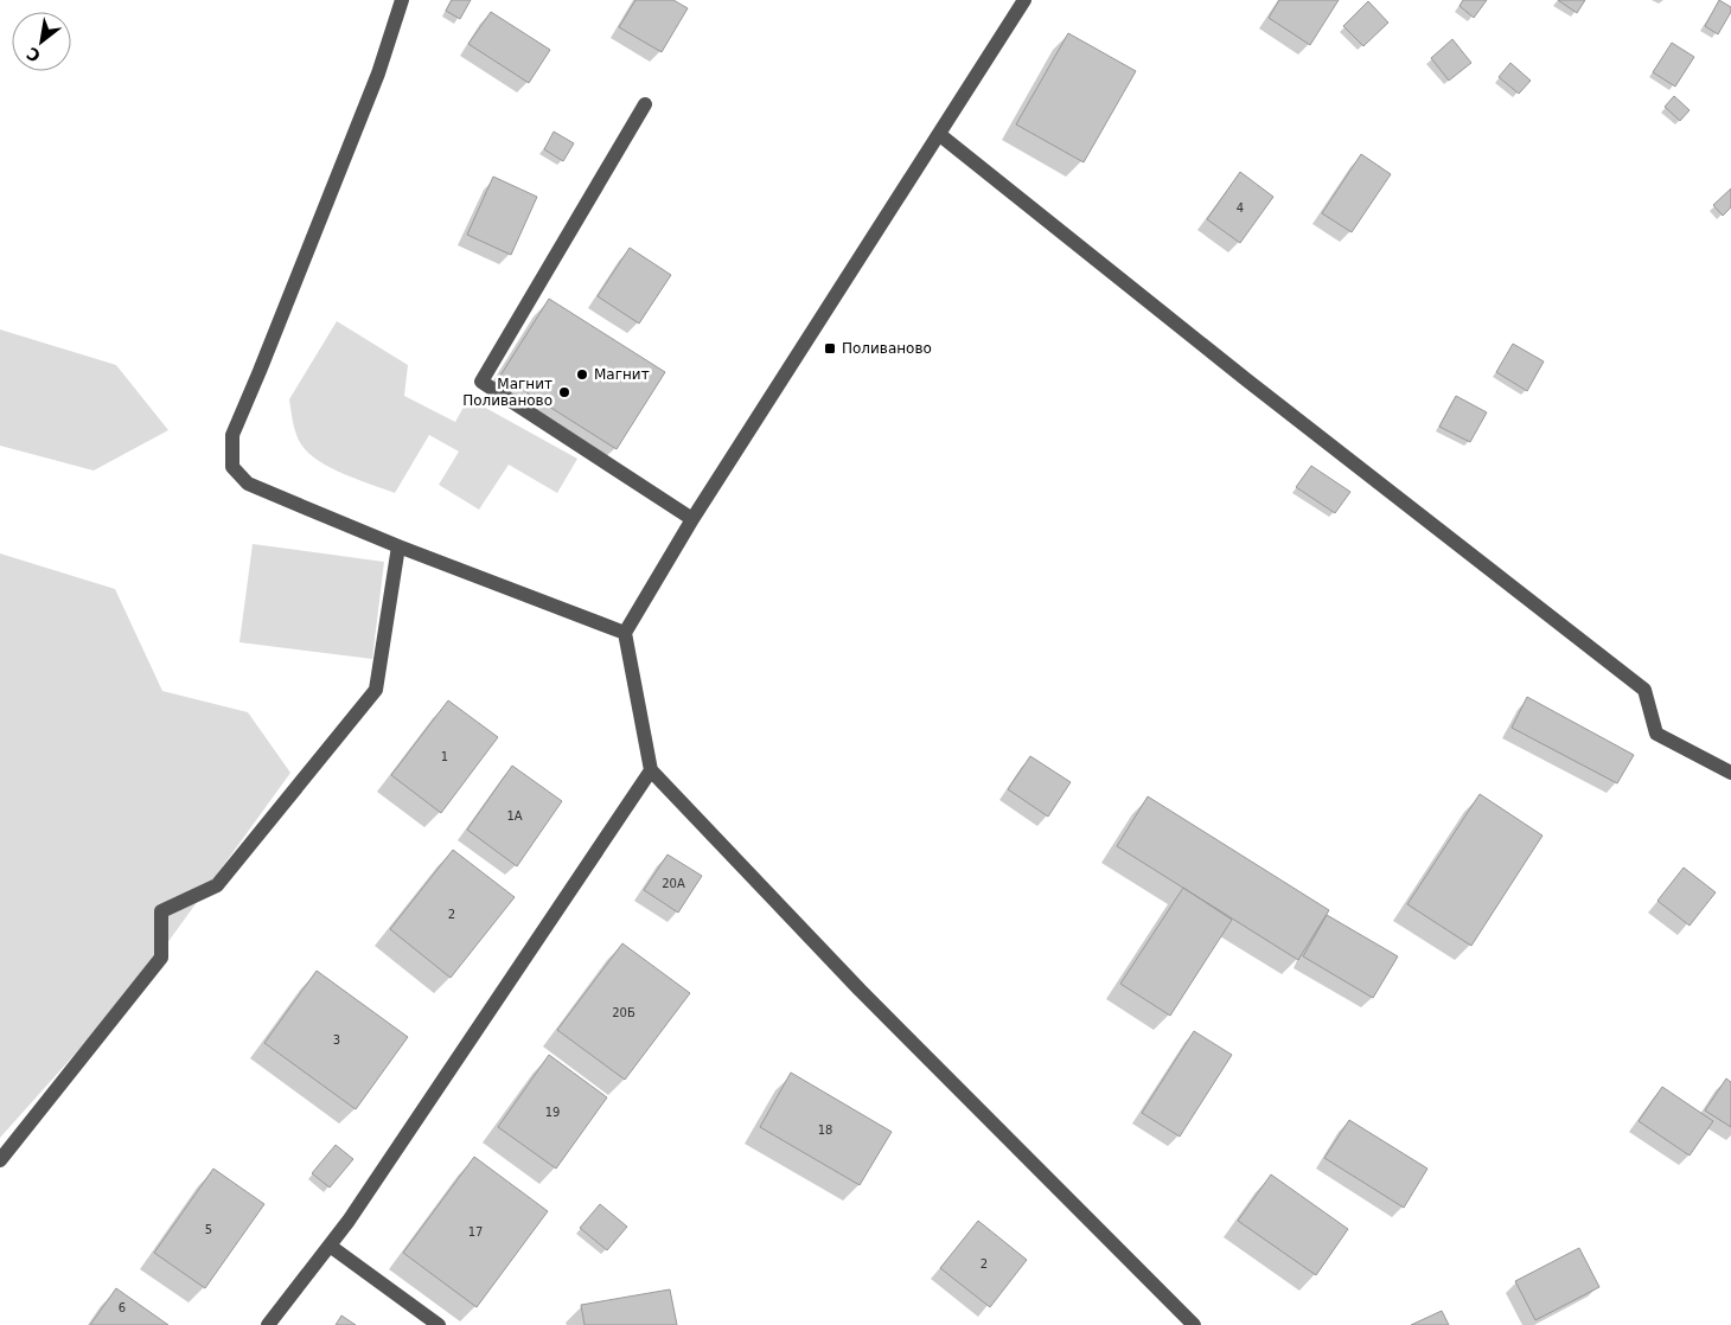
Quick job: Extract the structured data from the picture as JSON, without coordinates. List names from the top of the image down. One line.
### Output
{"places":{"transit":["Поливаново"],"other":["Магнит","Магнит Поливаново"]},"house_numbers":["4","1","1А","20А","2","20Б","3","19","18","5","17","2","6"],"north":"bottom left"}
